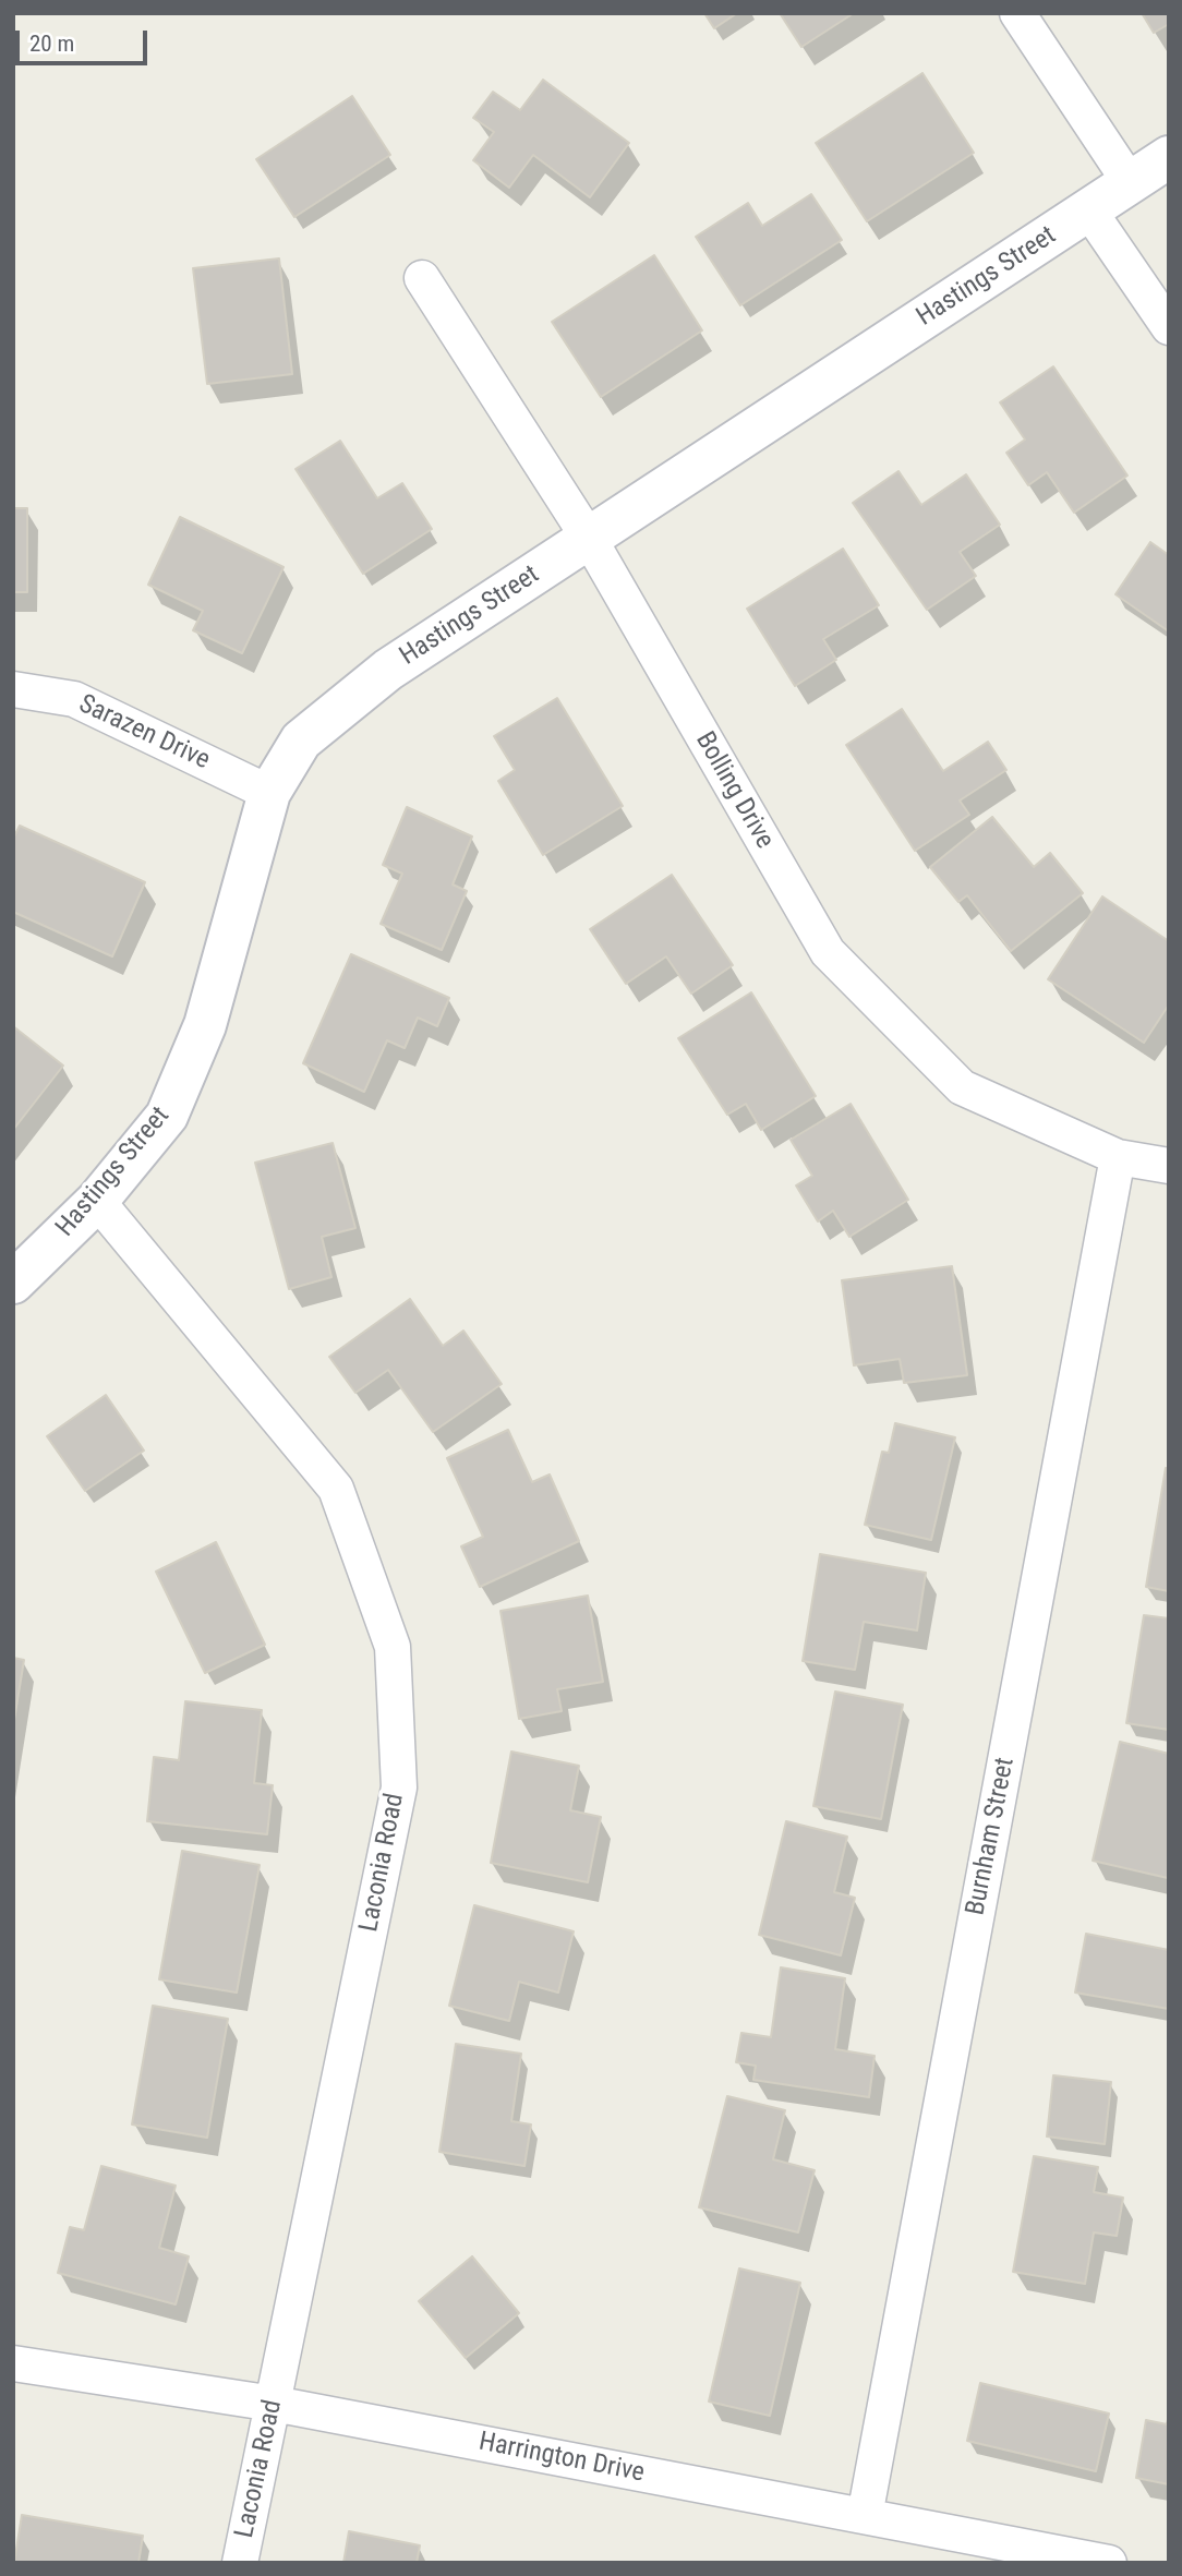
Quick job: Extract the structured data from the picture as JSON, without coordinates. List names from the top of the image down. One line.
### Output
{"streets":{"street":["Hastings Street","Sarazen Drive","Bolling Drive","Burnham Street","Laconia Road","Harrington Drive"]},"crossings":[["Hastings Street","Sarazen Drive"],["Hastings Street","Bolling Drive"],["Hastings Street","Laconia Road"],["Bolling Drive","Burnham Street"],["Burnham Street","Harrington Drive"],["Laconia Road","Harrington Drive"]],"scale_bar":"20 m"}
